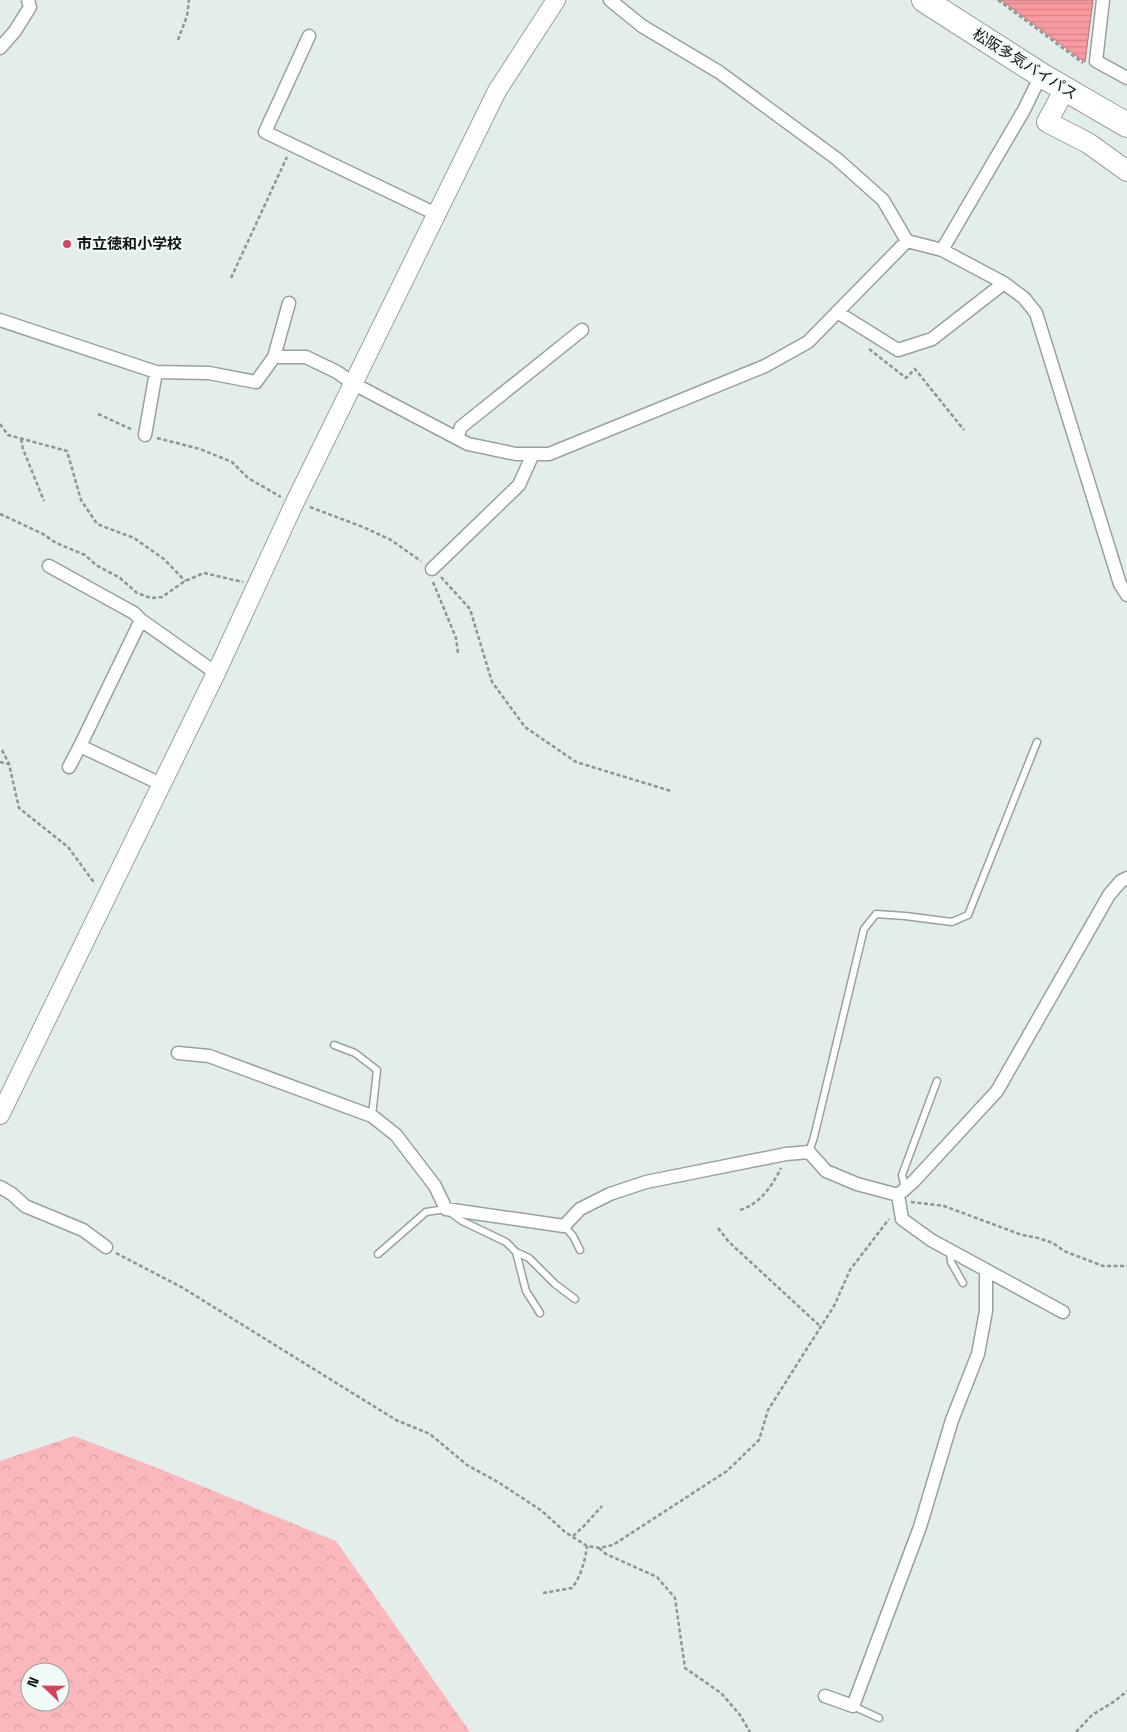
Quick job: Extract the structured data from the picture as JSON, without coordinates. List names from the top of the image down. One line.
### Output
{"streets":{"highway":["松阪多気バイパス"]},"places":["市立徳和小学校"],"north":"left"}
